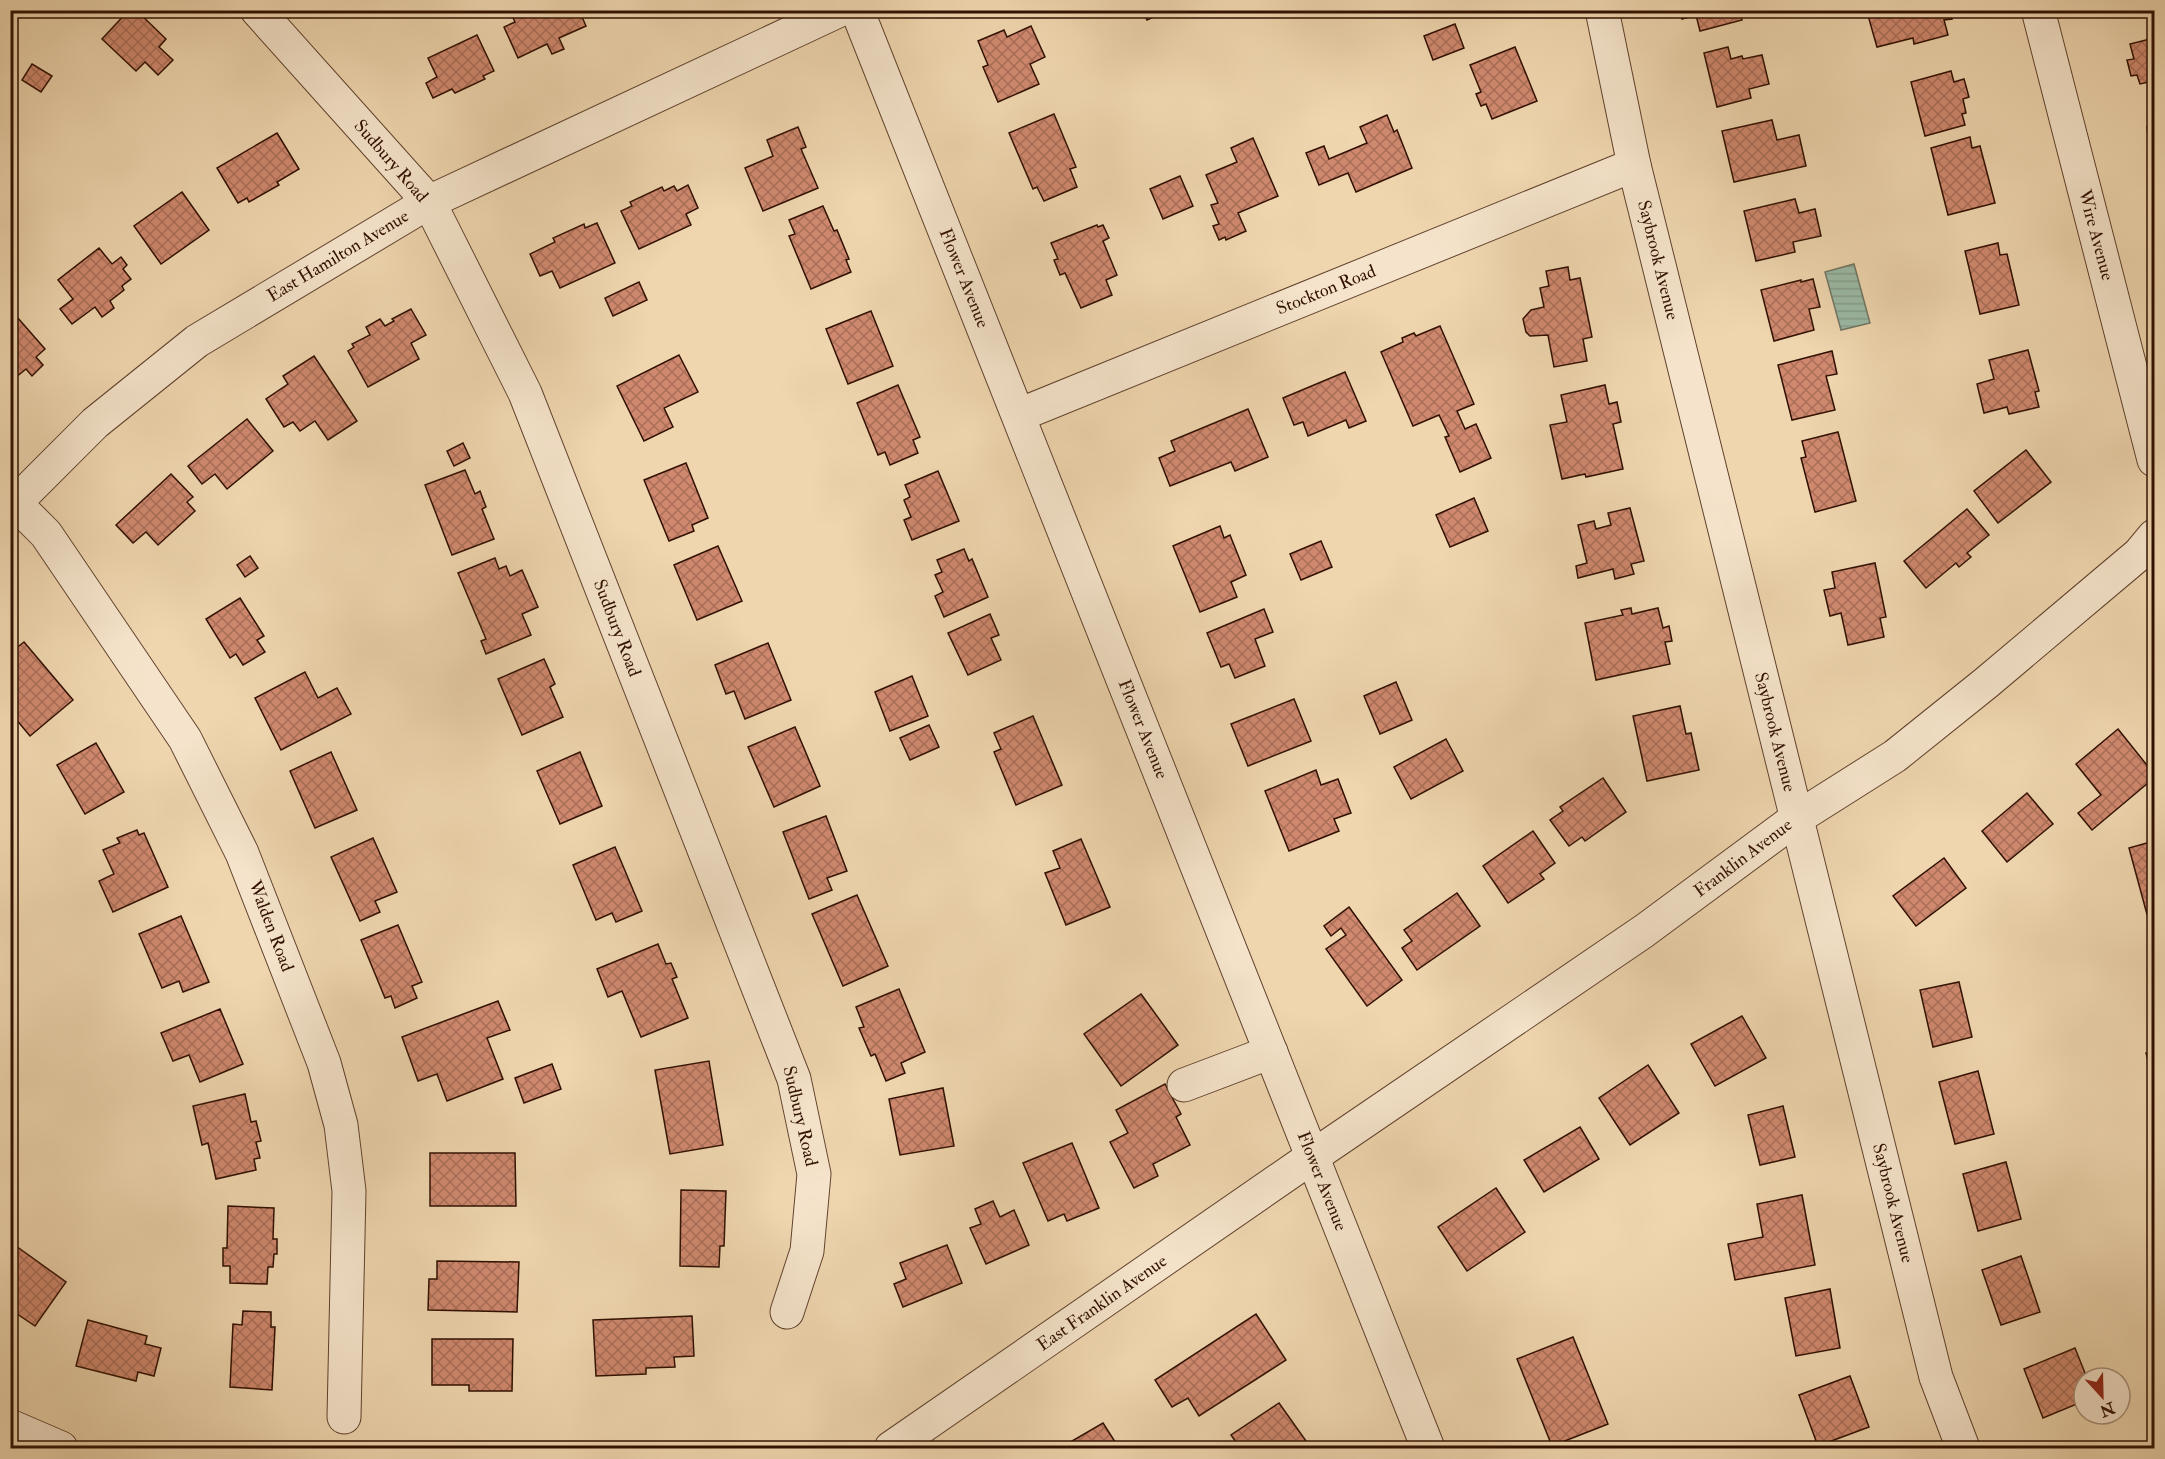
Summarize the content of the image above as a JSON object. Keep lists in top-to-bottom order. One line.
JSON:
{"streets":{"street":["Sudbury Road","Wire Avenue","East Hamilton Avenue","Saybrook Avenue","Flower Avenue","Stockton Road","Franklin Avenue","Walden Road","East Franklin Avenue"]},"crossings":[["Sudbury Road","East Hamilton Avenue"],["East Hamilton Avenue","Walden Road"],["Saybrook Avenue","Stockton Road"],["Saybrook Avenue","Franklin Avenue"],["Flower Avenue","Stockton Road"],["Flower Avenue","Franklin Avenue"],["Flower Avenue","East Franklin Avenue"],["Franklin Avenue","East Franklin Avenue"]],"north":"bottom"}
